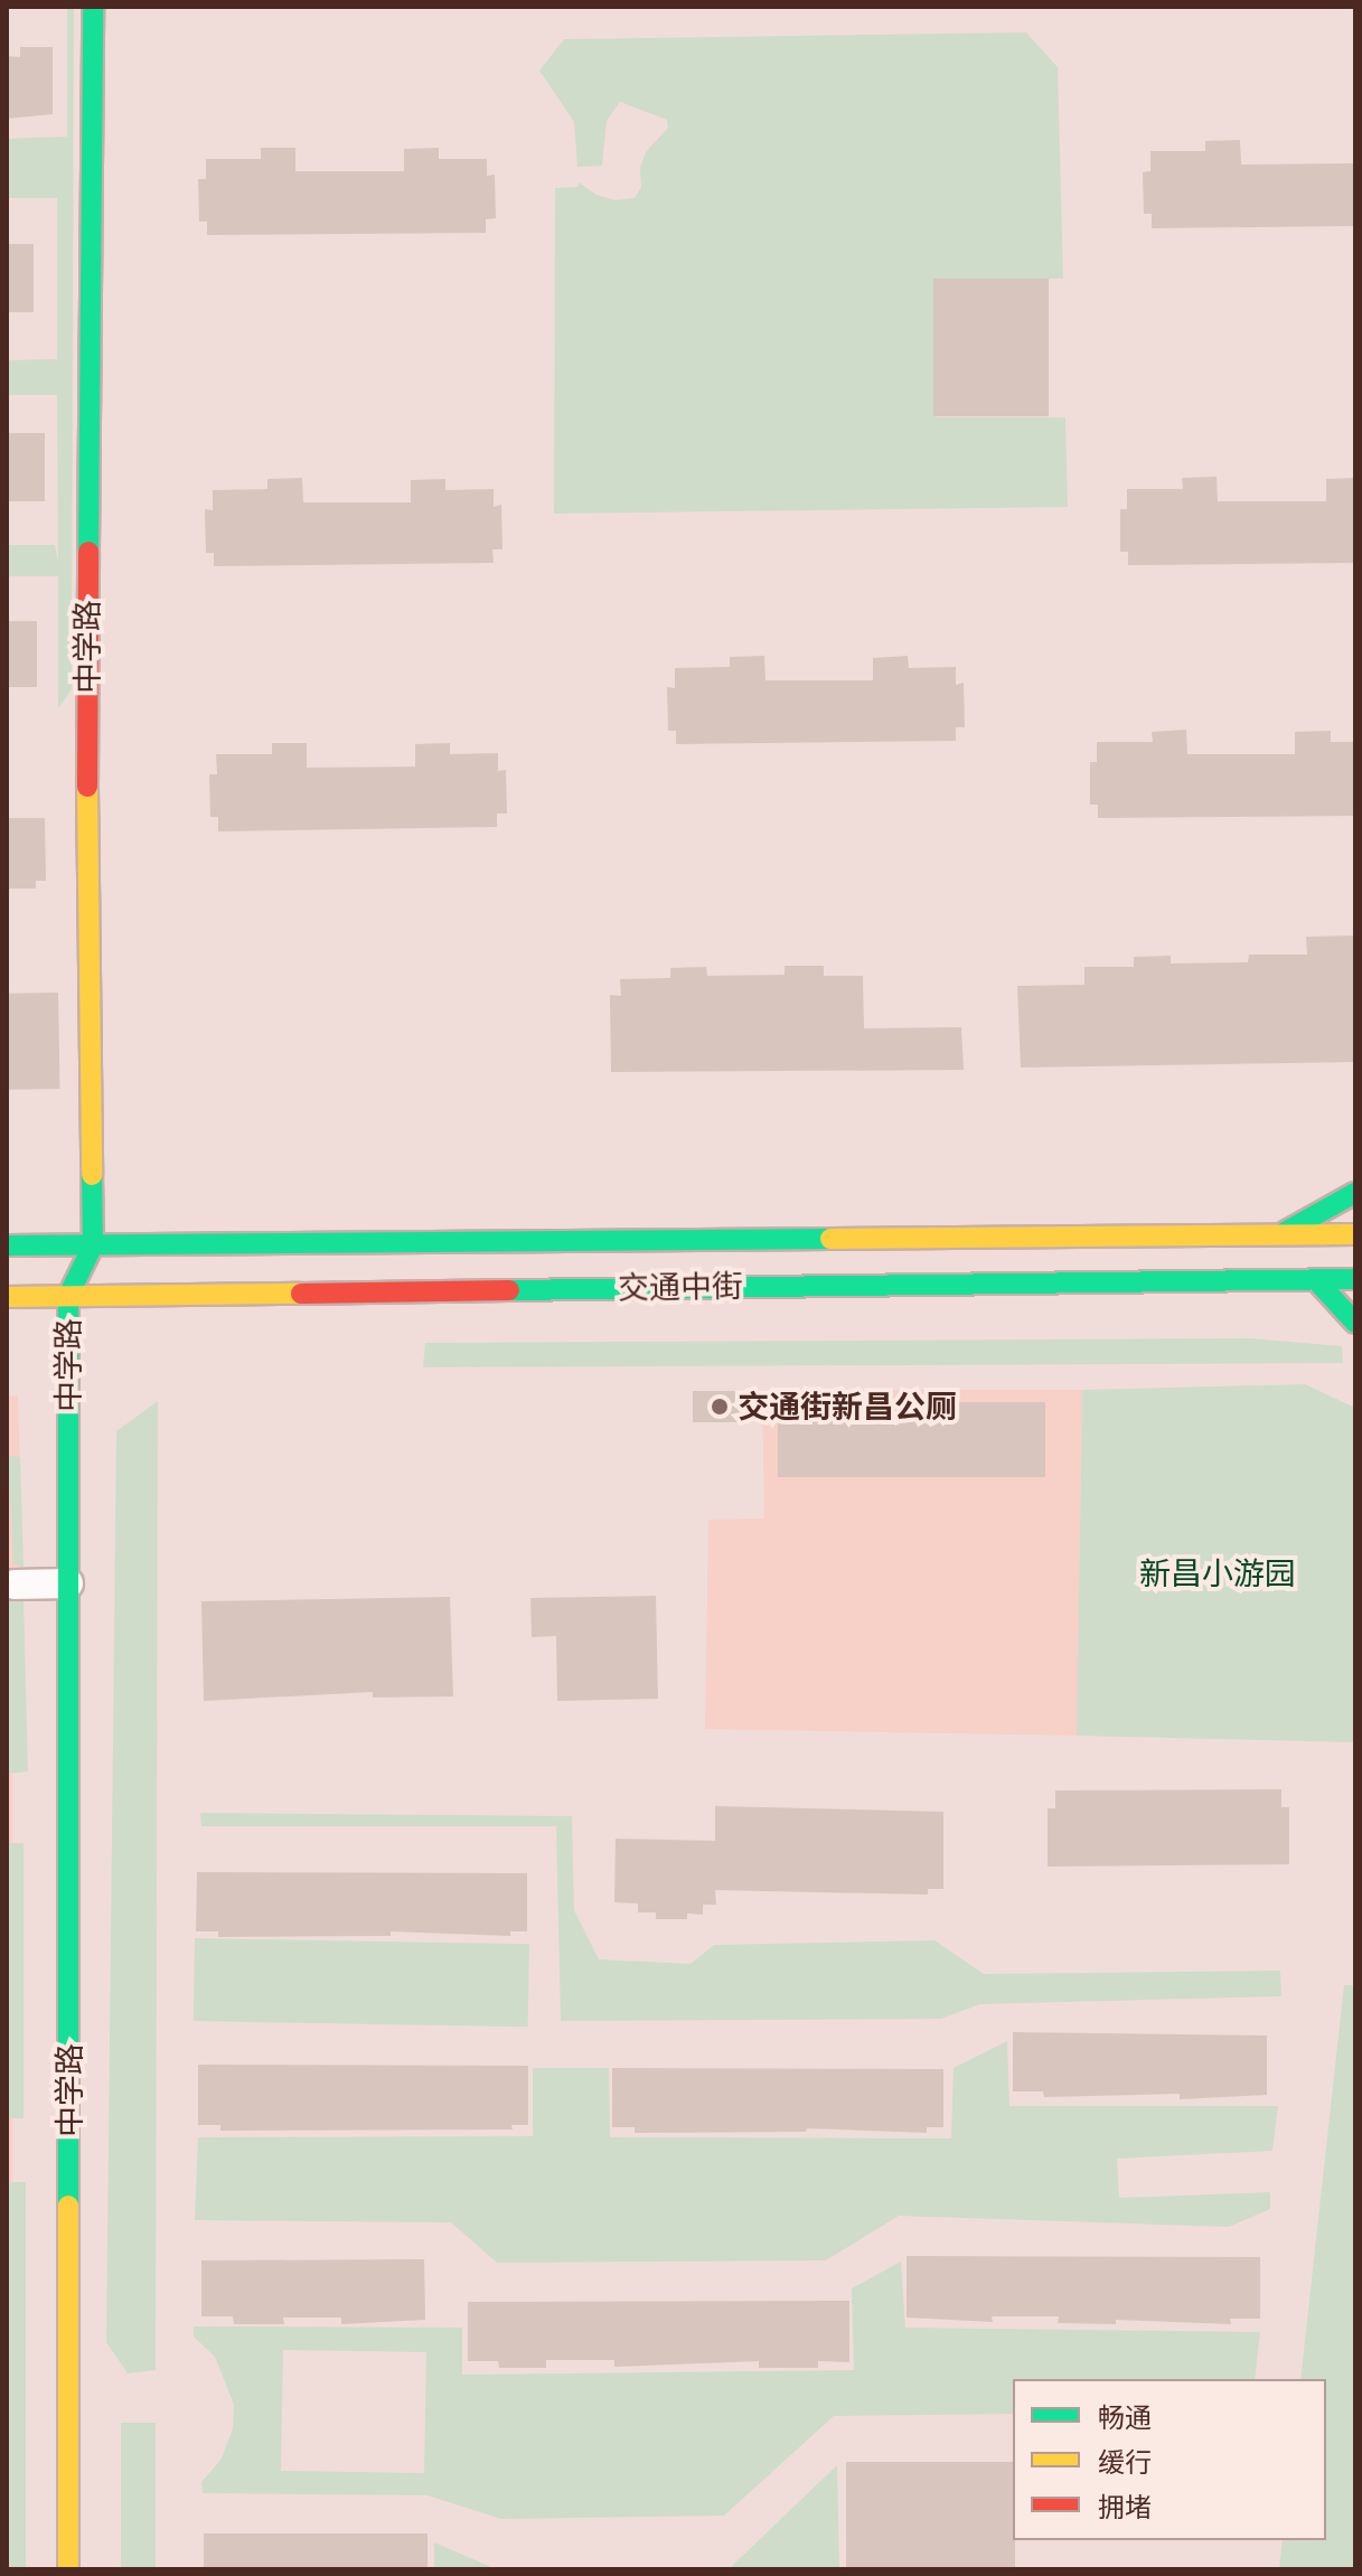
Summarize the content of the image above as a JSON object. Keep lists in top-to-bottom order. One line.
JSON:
{"streets":{"main road":["中学路","交通中街"]},"crossings":[["中学路","交通中街"]],"parks":["新昌小游园"],"places":["交通街新昌公厕"],"legend":["畅通","缓行","拥堵"]}
